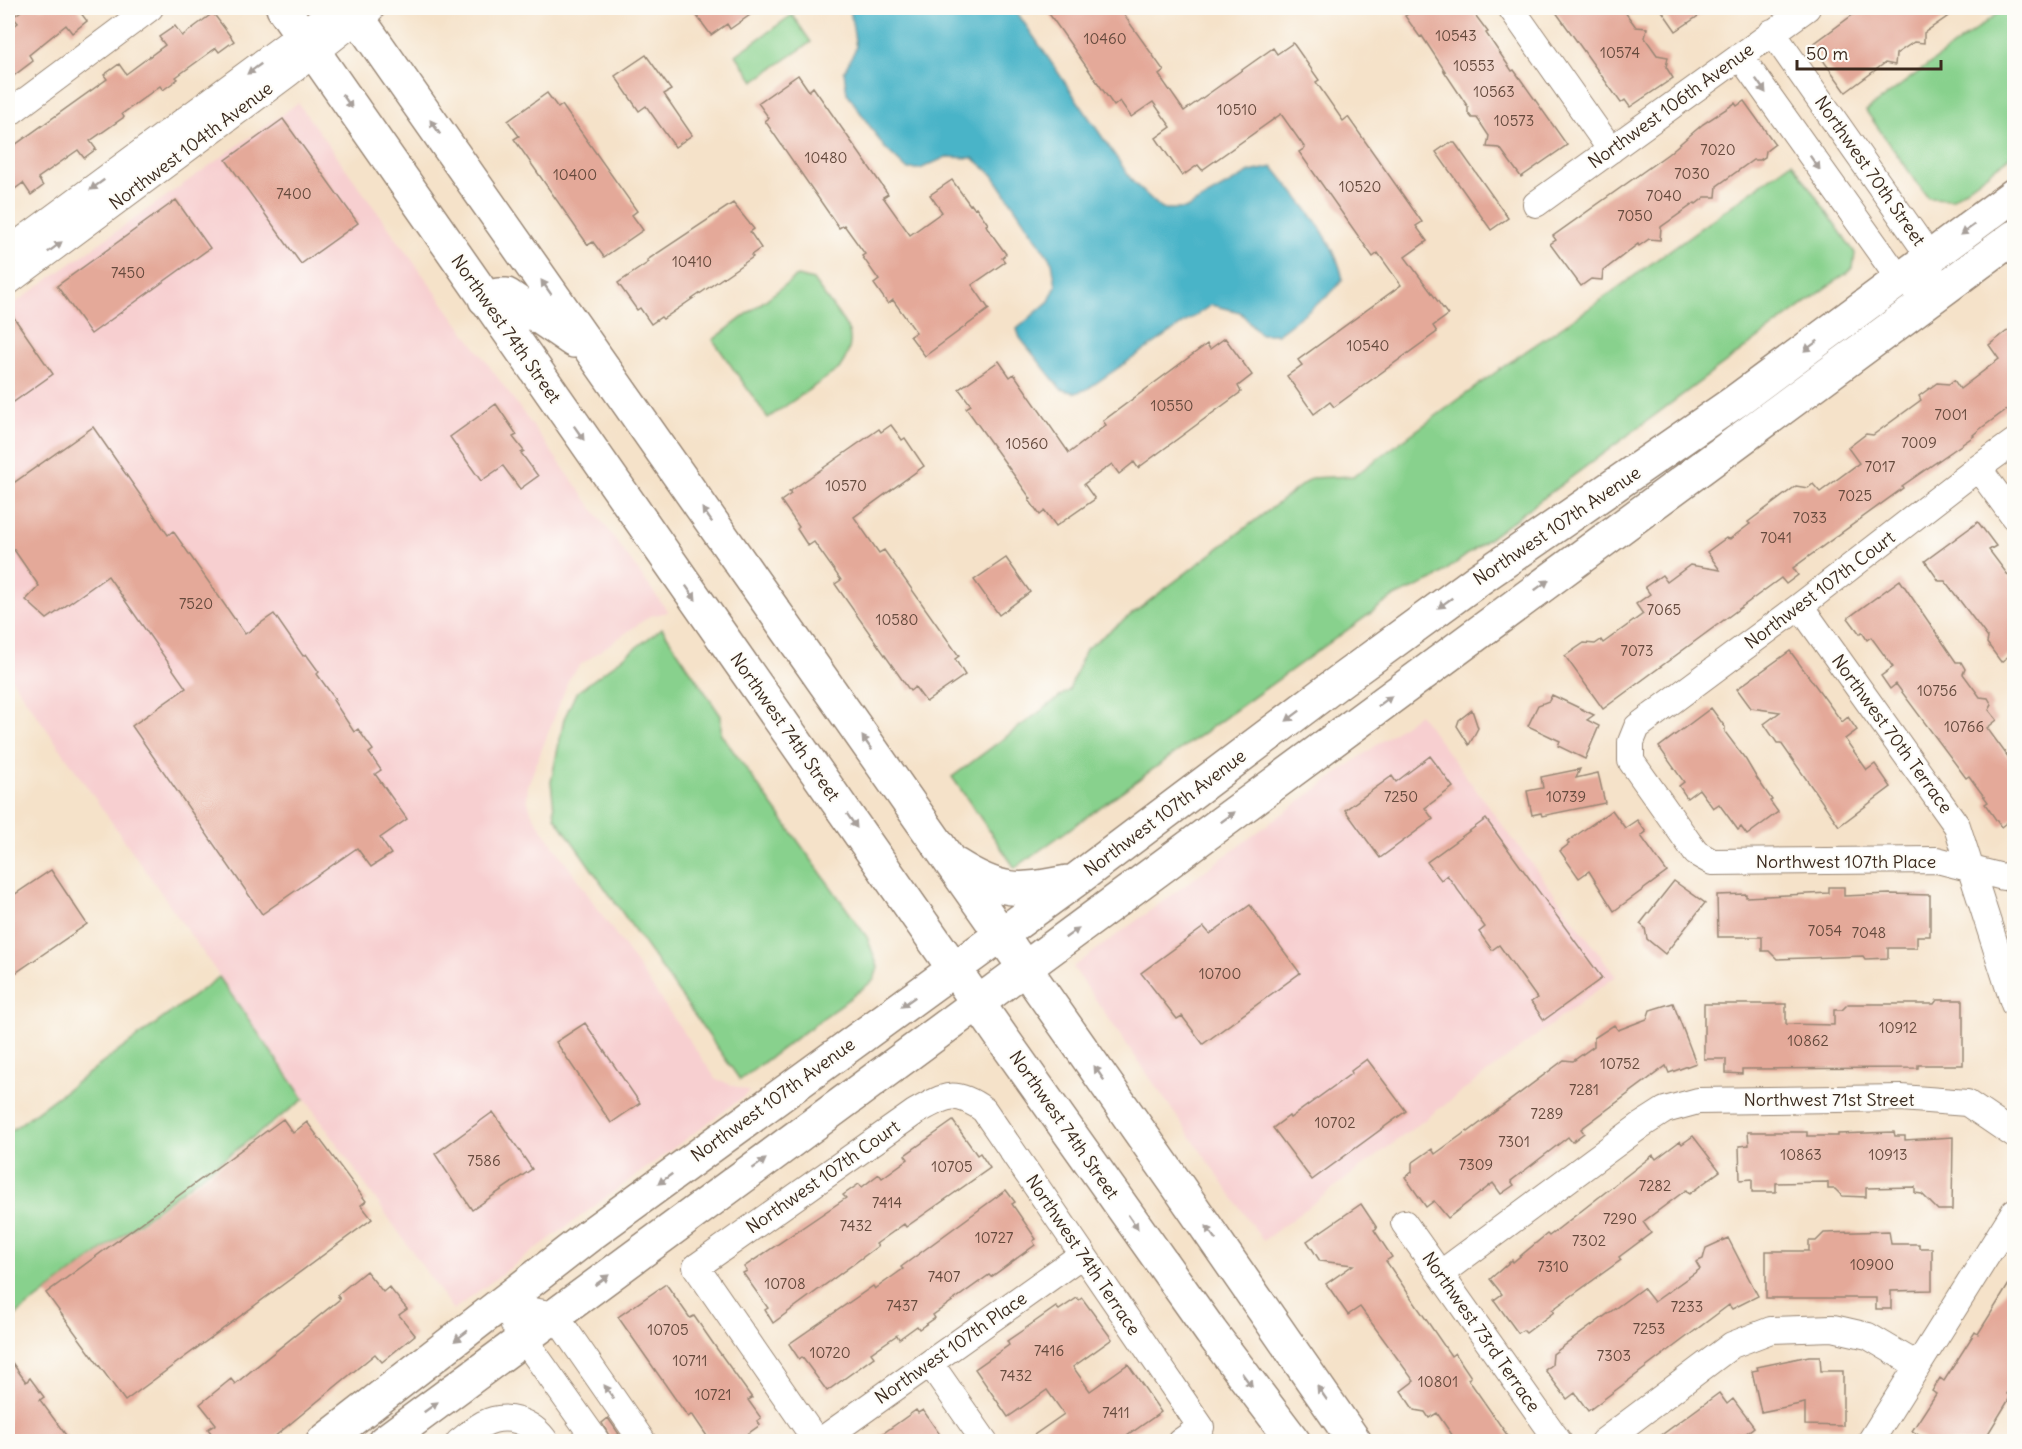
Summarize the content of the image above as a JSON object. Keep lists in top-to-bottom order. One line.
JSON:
{"streets":{"main road":["Northwest 74th Street","Northwest 107th Avenue"],"street":["Northwest 106th Avenue","Northwest 104th Avenue","Northwest 70th Street","Northwest 107th Court","Northwest 70th Terrace","Northwest 107th Place","Northwest 71st Street","Northwest 74th Terrace","Northwest 73rd Terrace"]},"crossings":[["Northwest 106th Avenue","Northwest 70th Street"],["Northwest 104th Avenue","Northwest 74th Street"],["Northwest 70th Street","Northwest 107th Avenue"],["Northwest 74th Street","Northwest 107th Avenue"],["Northwest 107th Court","Northwest 70th Terrace"],["Northwest 107th Court","Northwest 107th Place"],["Northwest 107th Court","Northwest 74th Terrace"],["Northwest 70th Terrace","Northwest 107th Place"],["Northwest 107th Place","Northwest 74th Terrace"],["Northwest 71st Street","Northwest 73rd Terrace"]],"house_numbers":["10543","10460","10574","10553","10563","10510","10573","7020","10480","7030","10400","10520","7400","7040","7050","10410","7450","10540","10550","7001","7009","10560","7017","10570","7025","7033","7041","7520","7065","10580","7073","10756","10766","7250","10739","7054","7048","10700","10912","10862","10752","7281","7289","10702","7301","10863","10913","7586","7309","10705","7282","7414","7290","7432","10727","7302","10900","7310","7407","10708","7437","7233","7253","10705","7416","10720","7303","10711","7432","10801","10721","7411"],"scale_bar":"50 m"}
